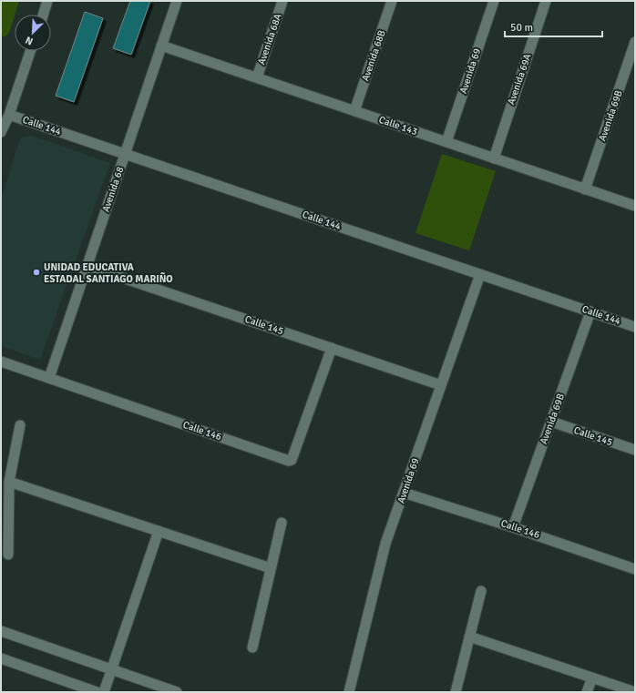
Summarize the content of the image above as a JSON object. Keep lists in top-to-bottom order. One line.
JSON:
{"streets":{"street":["Avenida 68A","Avenida 68B","Avenida 69","Avenida 69A","Avenida 69B","Calle 144","Calle 143","Avenida 68","Calle 145","Calle 146"]},"crossings":[["Avenida 68A","Calle 143"],["Avenida 68B","Calle 143"],["Avenida 69","Calle 144"],["Avenida 69","Calle 143"],["Avenida 69","Calle 145"],["Avenida 69","Calle 146"],["Avenida 69A","Calle 143"],["Avenida 69B","Calle 144"],["Avenida 69B","Calle 143"],["Avenida 69B","Calle 145"],["Avenida 69B","Calle 146"],["Calle 144","Avenida 68"],["Calle 143","Avenida 68"],["Avenida 68","Calle 145"],["Avenida 68","Calle 146"],["Calle 145","Calle 146"]],"places":["UNIDAD EDUCATIVA ESTADAL SANTIAGO MARIÑO"],"scale_bar":"50 m","north":"bottom left"}
